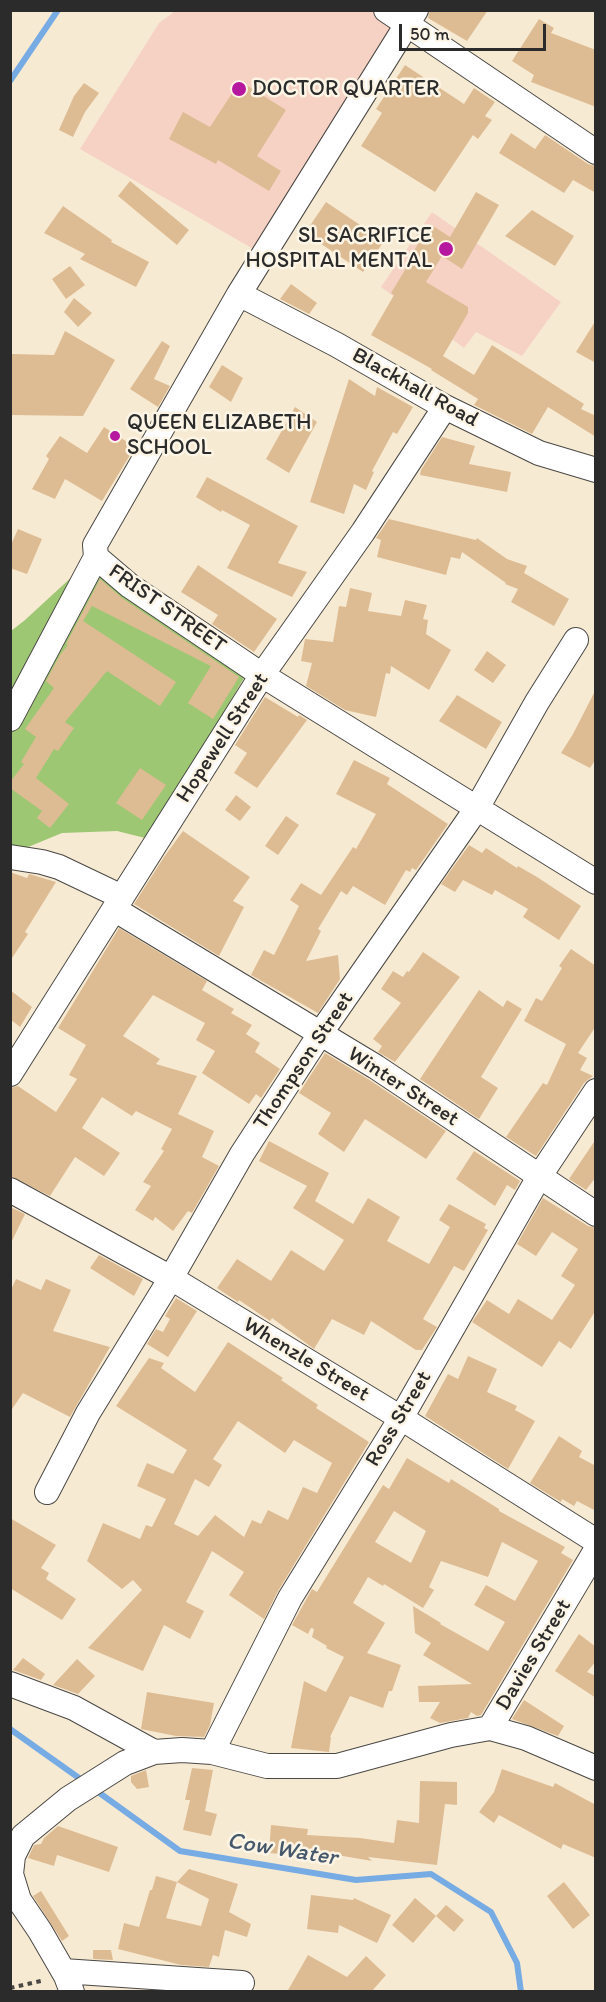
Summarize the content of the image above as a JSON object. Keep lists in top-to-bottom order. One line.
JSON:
{"streets":{"street":["Blackhall Road","FRIST STREET","Hopewell Street","Thompson Street","Winter Street","Whenzle Street","Ross Street","Davies Street"]},"crossings":[["Blackhall Road","FRIST STREET"],["Blackhall Road","Hopewell Street"],["FRIST STREET","Hopewell Street"],["FRIST STREET","Thompson Street"],["Hopewell Street","Winter Street"],["Thompson Street","Winter Street"],["Thompson Street","Whenzle Street"],["Winter Street","Ross Street"],["Whenzle Street","Ross Street"]],"water":["Cow Water"],"places":["DOCTOR QUARTER","SL SACRIFICE HOSPITAL MENTAL","QUEEN ELIZABETH SCHOOL"],"scale_bar":"50 m"}
